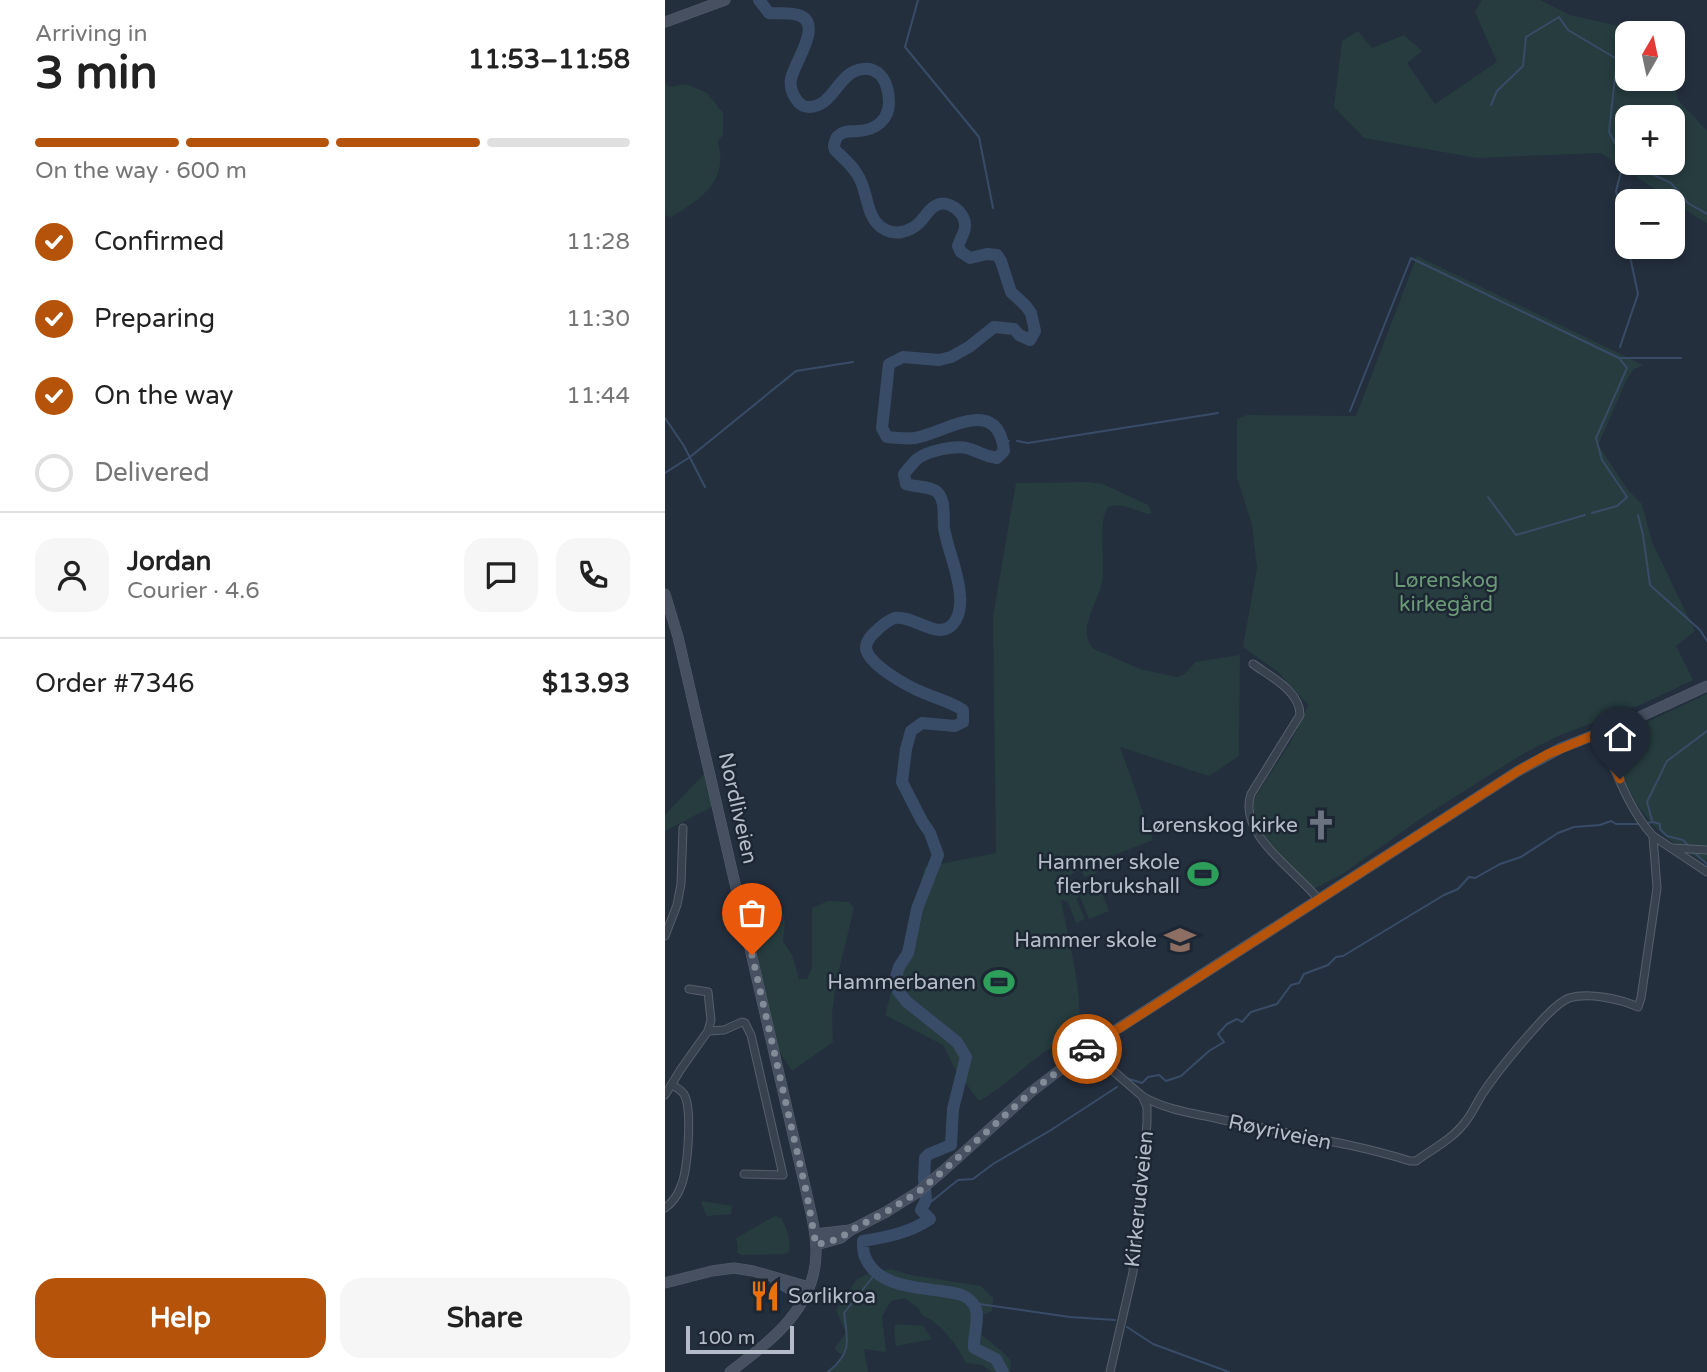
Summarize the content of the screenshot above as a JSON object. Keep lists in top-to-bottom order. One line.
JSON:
{"streets":{"main road":["Nordliveien"],"street":["Røyriveien","Kirkerudveien"]},"crossings":[["Røyriveien","Kirkerudveien"]],"parks":["Lørenskog kirkegård"],"places":{"church":["Lørenskog kirke"],"sports":["Hammer skole flerbrukshall","Hammerbanen"],"school or university":["Hammer skole"],"restaurant":["Sørlikroa"]},"scale_bar":"100 m","north":"top","page":{"heading":["3 min","Arriving in","11:53–11:58"],"panel":["Jordan","Courier · 4.6","Order #7346","$13.93"],"map_buttons":["+","−"],"bar":"On the way · 600 m","list":[["Confirmed","11:28"],["Preparing","11:30"],["On the way","11:44"],"Delivered"],"buttons":["Help","Share"],"scale":"100 m"}}
